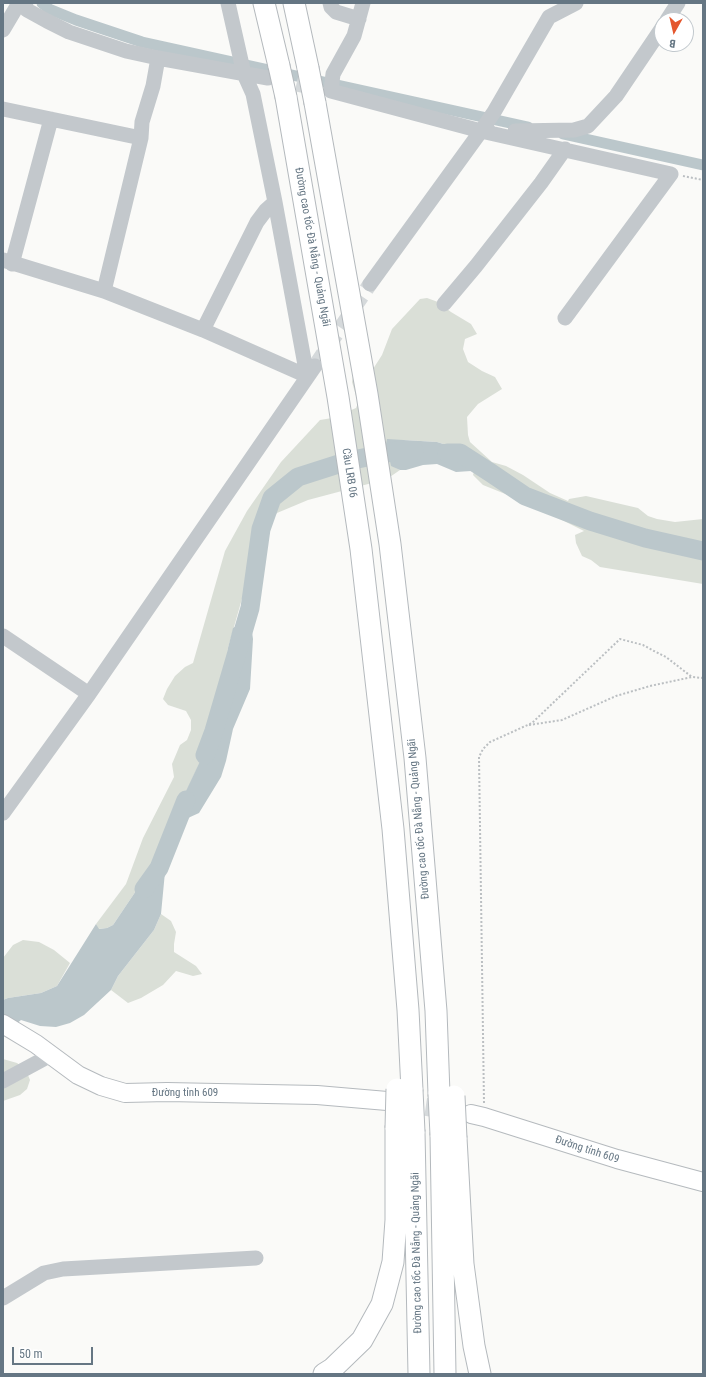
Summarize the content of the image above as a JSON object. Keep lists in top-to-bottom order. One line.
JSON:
{"streets":{"highway":["Đường cao tốc Đà Nẵng - Quảng Ngãi","Cầu LRB 06"],"main road":["Đường tỉnh 609"]},"crossings":[["Đường cao tốc Đà Nẵng - Quảng Ngãi","Cầu LRB 06"],["Cầu LRB 06","Đường tỉnh 609"]],"scale_bar":"50 m","north":"bottom"}
